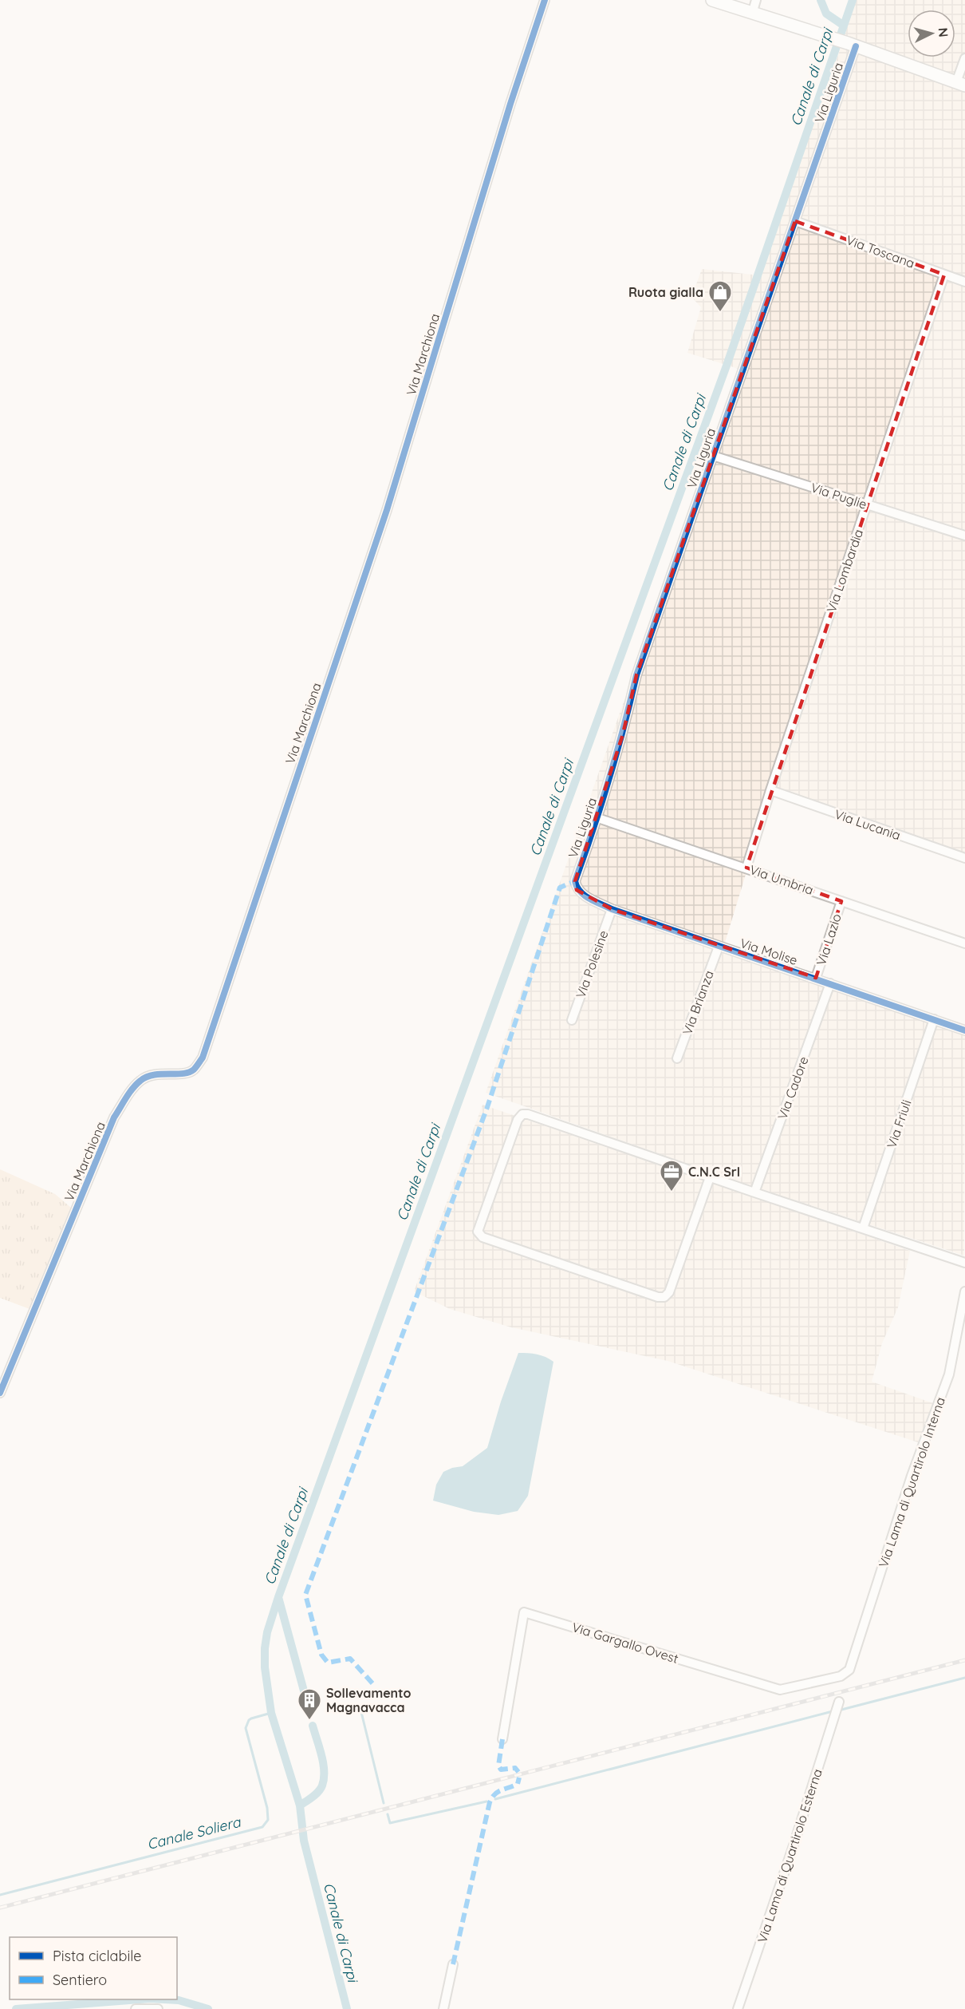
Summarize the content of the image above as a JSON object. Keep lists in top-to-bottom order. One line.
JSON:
{"streets":{"street":["Via Liguria","Via Toscana","Via Marchiona","Via Puglie","Via Lombardia","Via Lucania","Via Umbria","Via Lazio","Via Molise","Via Polesine","Via Brianza","Via Cadore","Via Friuli","Via Lama di Quartirolo Interna","Via Gargallo Ovest","Via Lama di Quartirolo Esterna"]},"crossings":[["Via Liguria","Via Toscana"],["Via Liguria","Via Puglie"],["Via Liguria","Via Umbria"],["Via Liguria","Via Molise"],["Via Toscana","Via Lombardia"],["Via Puglie","Via Lombardia"],["Via Lombardia","Via Lucania"],["Via Lombardia","Via Umbria"],["Via Umbria","Via Lazio"],["Via Lazio","Via Molise"],["Via Molise","Via Polesine"],["Via Molise","Via Brianza"],["Via Molise","Via Cadore"],["Via Molise","Via Friuli"],["Via Lama di Quartirolo Interna","Via Gargallo Ovest"]],"water":["Canale di Carpi","Canale Soliera"],"places":{"shop":["Ruota gialla"],"office":["C.N.C Srl"],"building":["Sollevamento Magnavacca"]},"legend":["Pista ciclabile","Sentiero"],"north":"right"}
